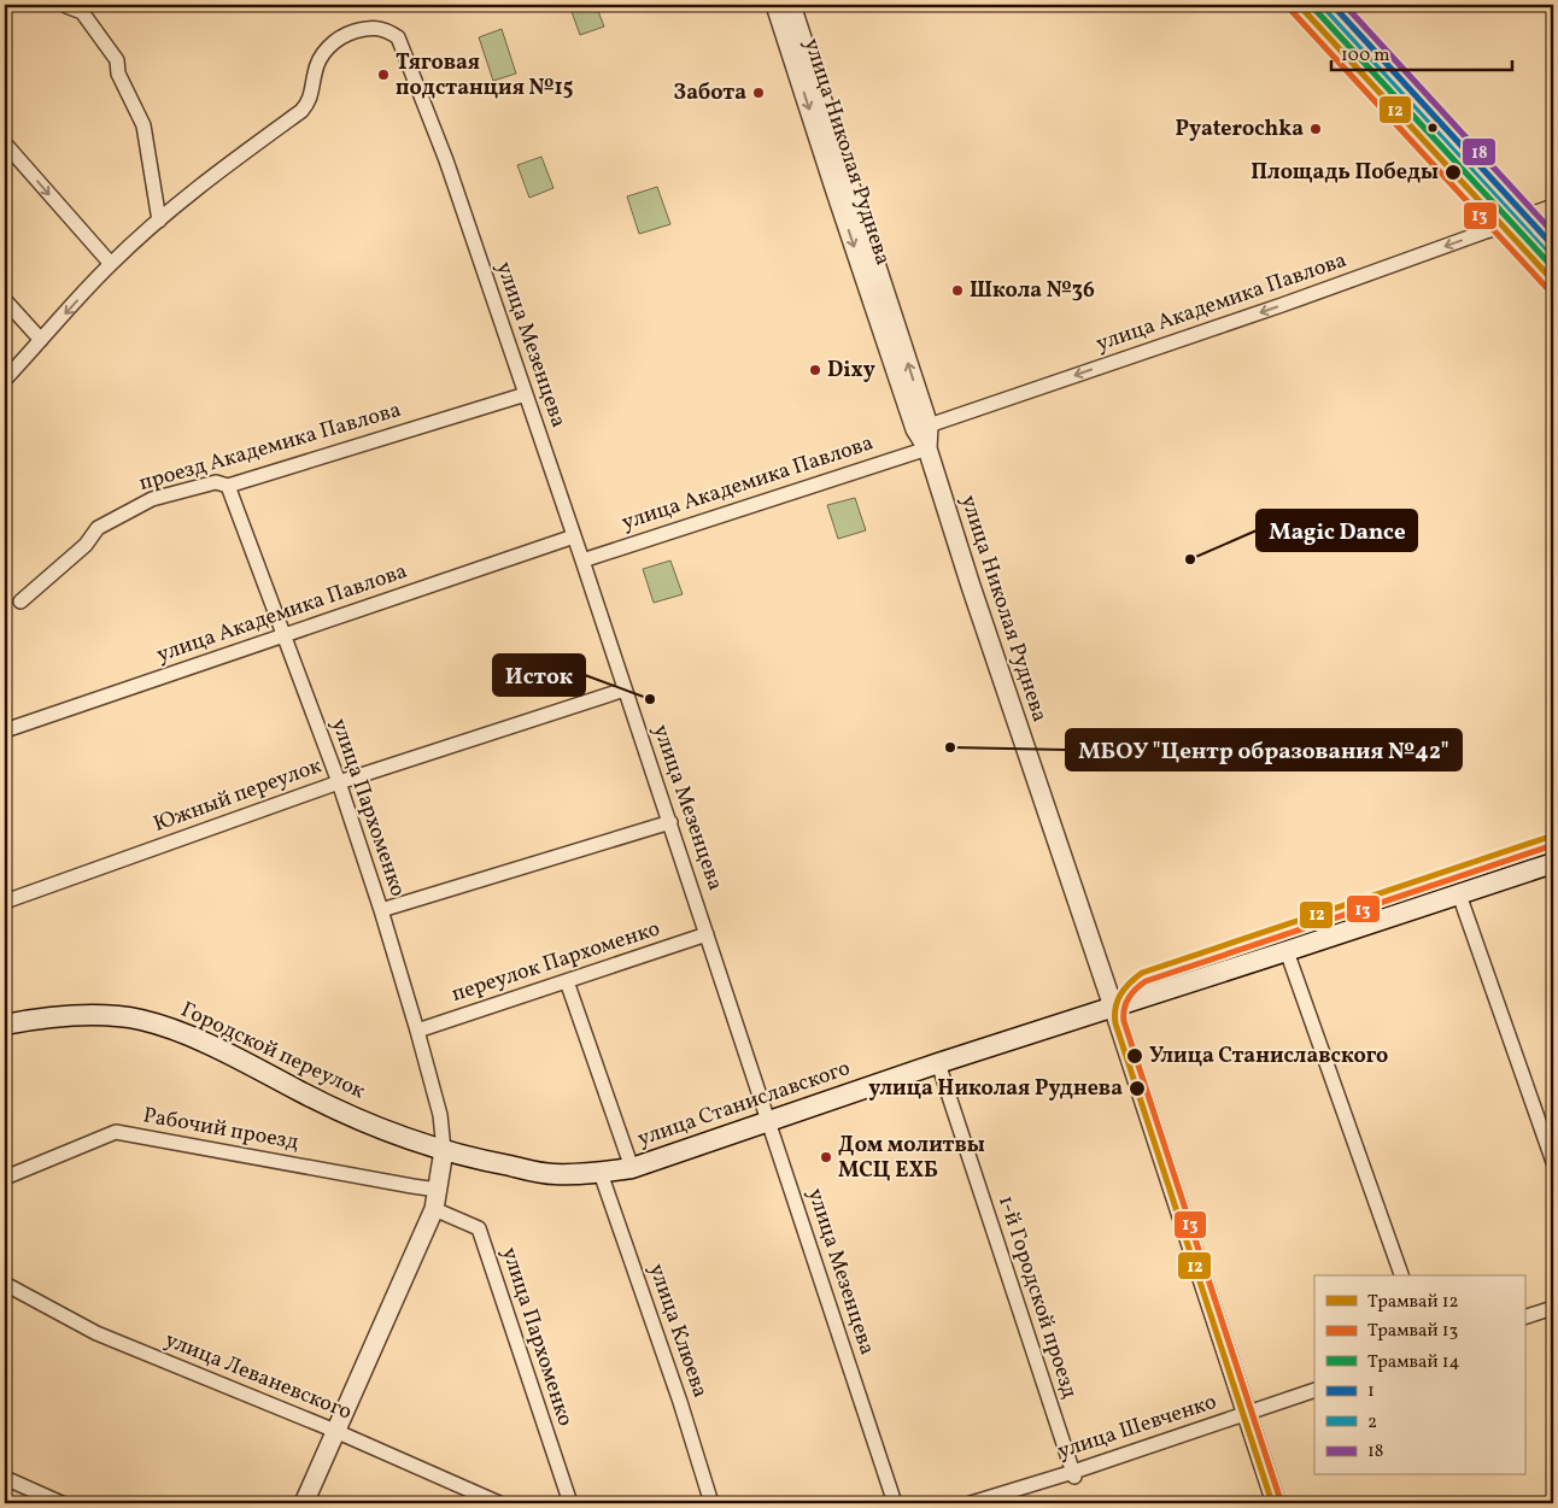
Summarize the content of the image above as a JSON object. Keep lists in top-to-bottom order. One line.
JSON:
{"streets":{"main road":["Городской переулок","улица Станиславского"],"street":["улица Николая Руднева","улица Академика Павлова","улица Мезенцева","проезд Академика Павлова","Южный переулок","улица Пархоменко","переулок Пархоменко","Рабочий проезд","1-й Городской проезд","улица Клюева","улица Леваневского","улица Шевченко"]},"crossings":[["улица Николая Руднева","улица Академика Павлова"],["улица Николая Руднева","улица Станиславского"],["улица Николая Руднева","улица Шевченко"],["улица Академика Павлова","улица Мезенцева"],["улица Академика Павлова","улица Пархоменко"],["улица Мезенцева","проезд Академика Павлова"],["улица Мезенцева","Южный переулок"],["улица Мезенцева","переулок Пархоменко"],["улица Мезенцева","улица Станиславского"],["проезд Академика Павлова","улица Пархоменко"],["Южный переулок","улица Пархоменко"],["улица Пархоменко","переулок Пархоменко"],["улица Пархоменко","Городской переулок"],["улица Пархоменко","улица Станиславского"],["Городской переулок","улица Станиславского"],["улица Станиславского","1-й Городской проезд"],["улица Станиславского","улица Клюева"],["1-й Городской проезд","улица Шевченко"]],"one_way":["улица Академика Павлова"],"places":["Тяговая подстанция №15","Забота","Pyaterochka","Площадь Победы","Школа №36","Dixy","Magic Dance","Исток","МБОУ \"Центр образования №42\"","Улица Станиславского","улица Николая Руднева","Дом молитвы МСЦ ЕХБ"],"lines":["tram line 12","tram line 14","transit line 1","transit line 18","tram line 13","transit line 2"],"legend":["Трамвай 12","Трамвай 13","Трамвай 14","1","2","18"],"scale_bar":"100 m"}
